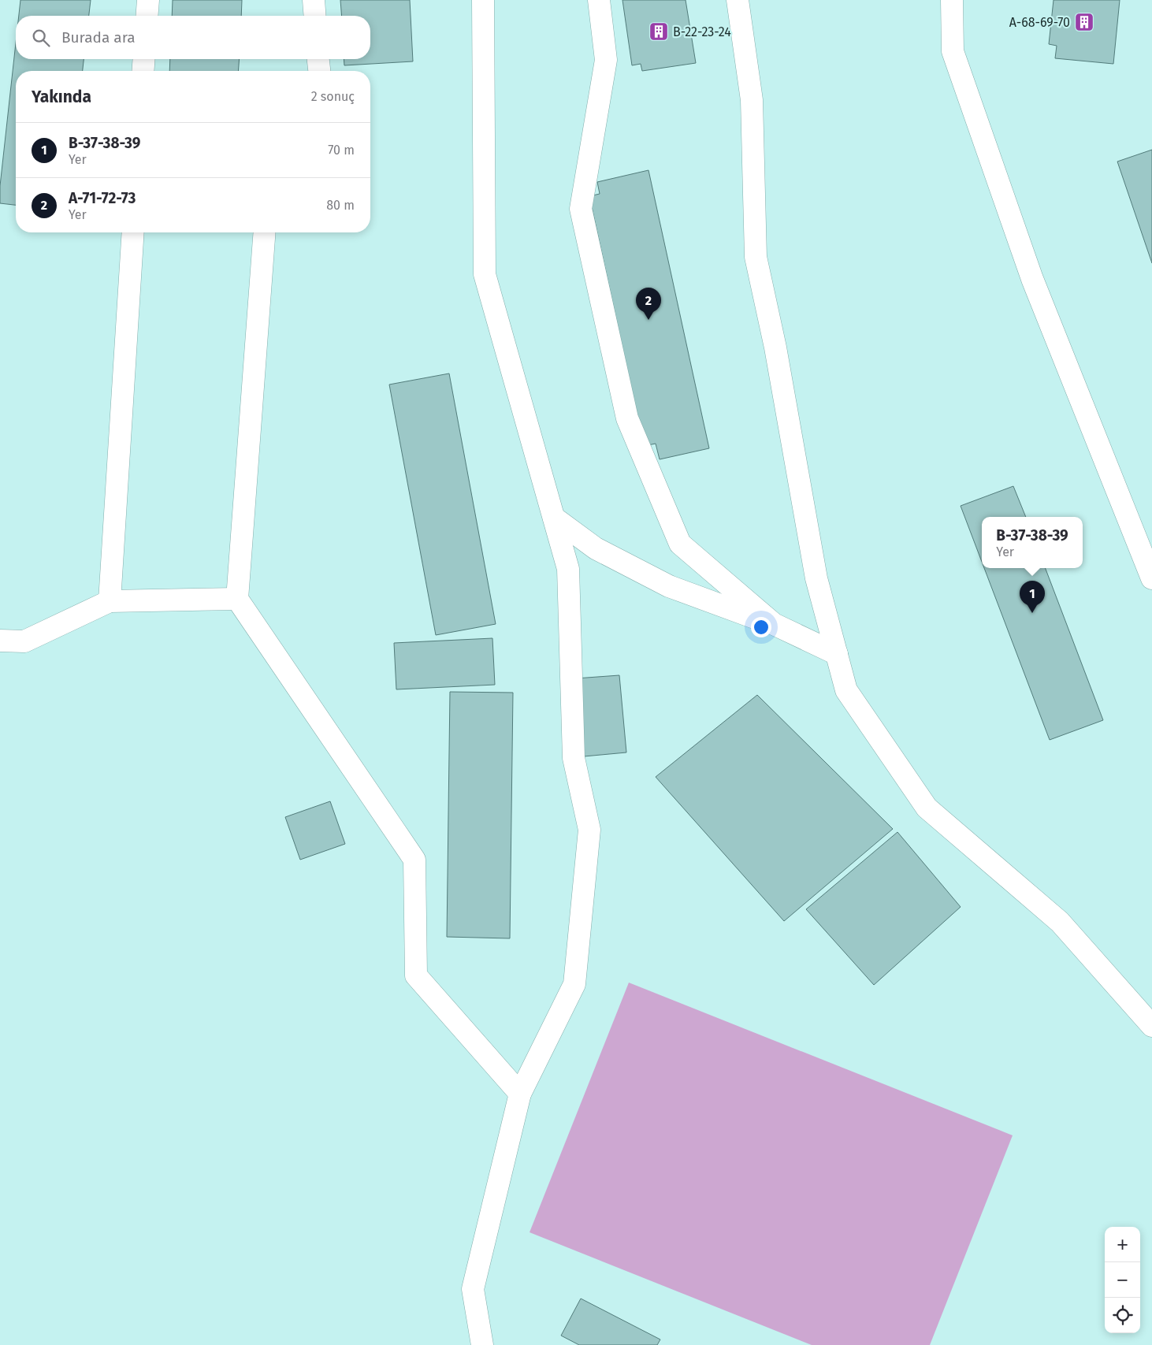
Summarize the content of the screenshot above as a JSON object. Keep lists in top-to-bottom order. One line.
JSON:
{"places":{"building":["A-68-69-70","B-22-23-24"]},"page":{"search":"Burada ara","heading":["Yakında","2 sonuç"],"list":[{"mark":"1","name":"B-37-38-39","note":"Yer","value":"70 m"},{"mark":"2","name":"A-71-72-73","note":"Yer","value":"80 m"}],"pins":["2","1"],"popup":["B-37-38-39","Yer"],"map_buttons":["+","−"]}}
